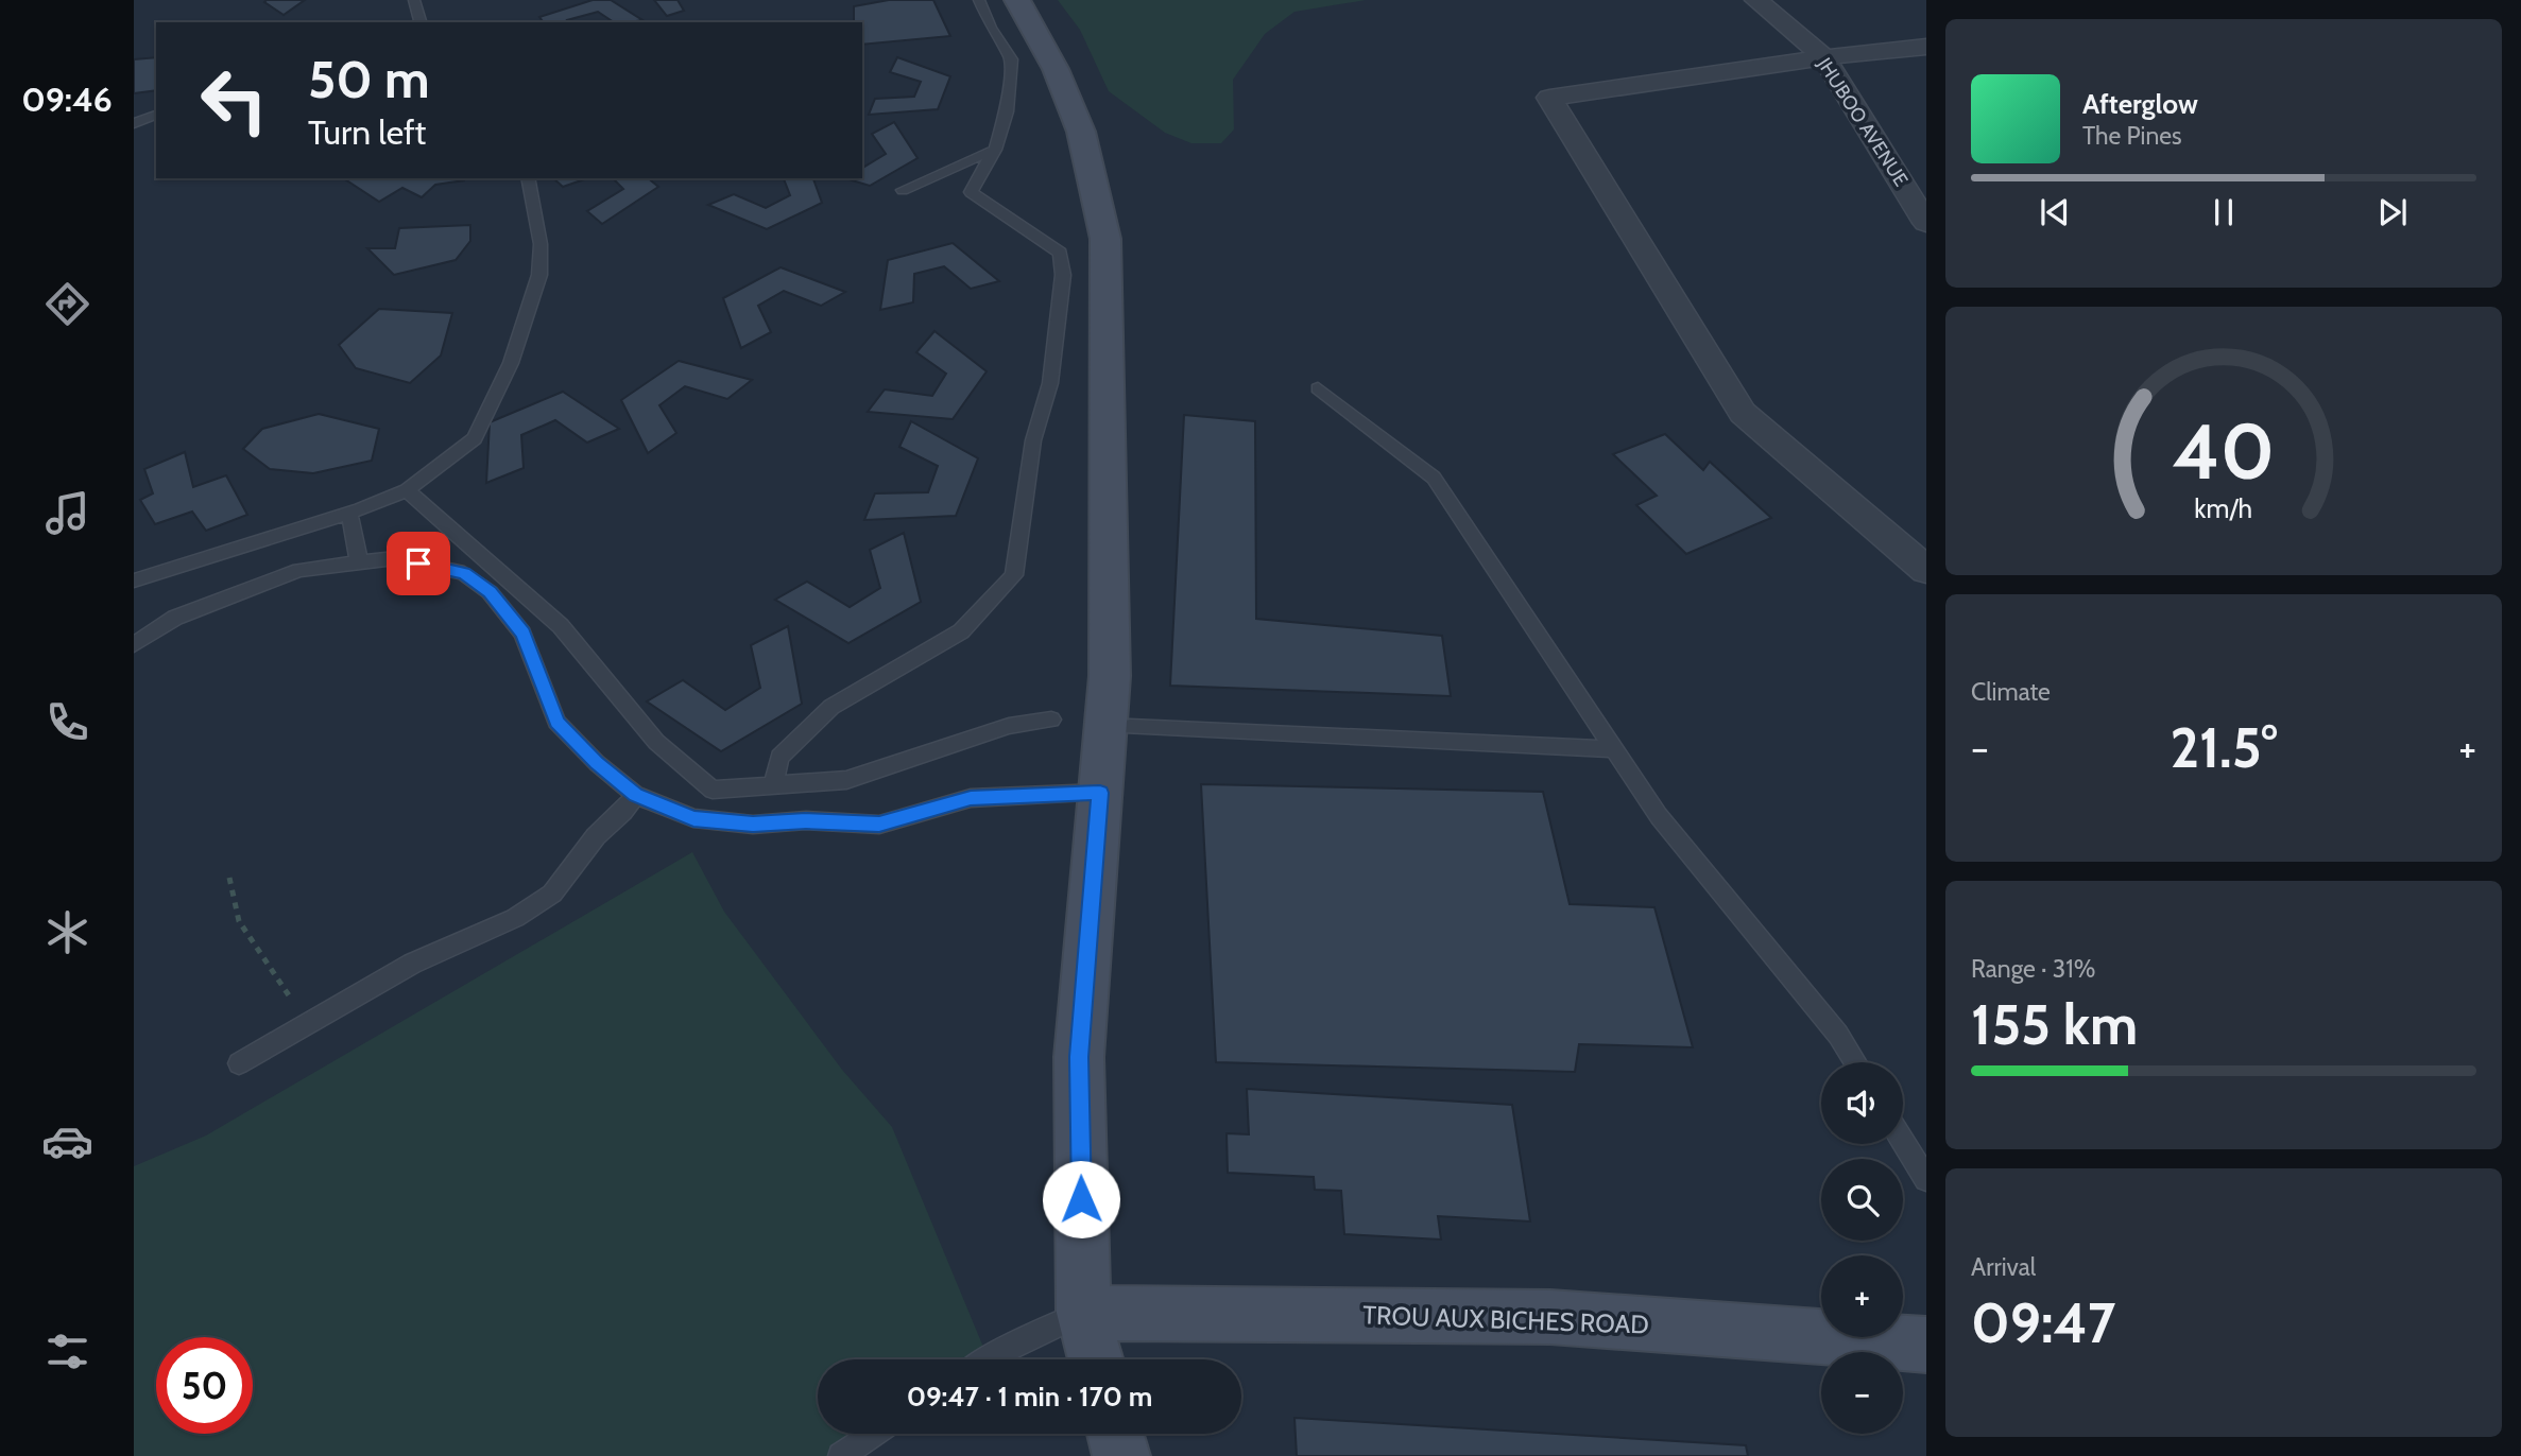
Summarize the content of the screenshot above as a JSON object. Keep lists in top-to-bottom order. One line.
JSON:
{"streets":{"main road":["TROU AUX BICHES ROAD"],"street":["JHUBOO AVENUE"]},"page":{"tabs":"09:46","turn":["50 m","Turn left"],"song":["Afterglow","The Pines"],"tile":["Climate",["Range · 31%","155 km"],["Arrival","09:47"]],"heat":["−","21.5°","+"],"map_buttons":["+","−"],"limit":"50","trip":"09:47 · 1 min · 170 m","gauge":["40","km/h"]}}
